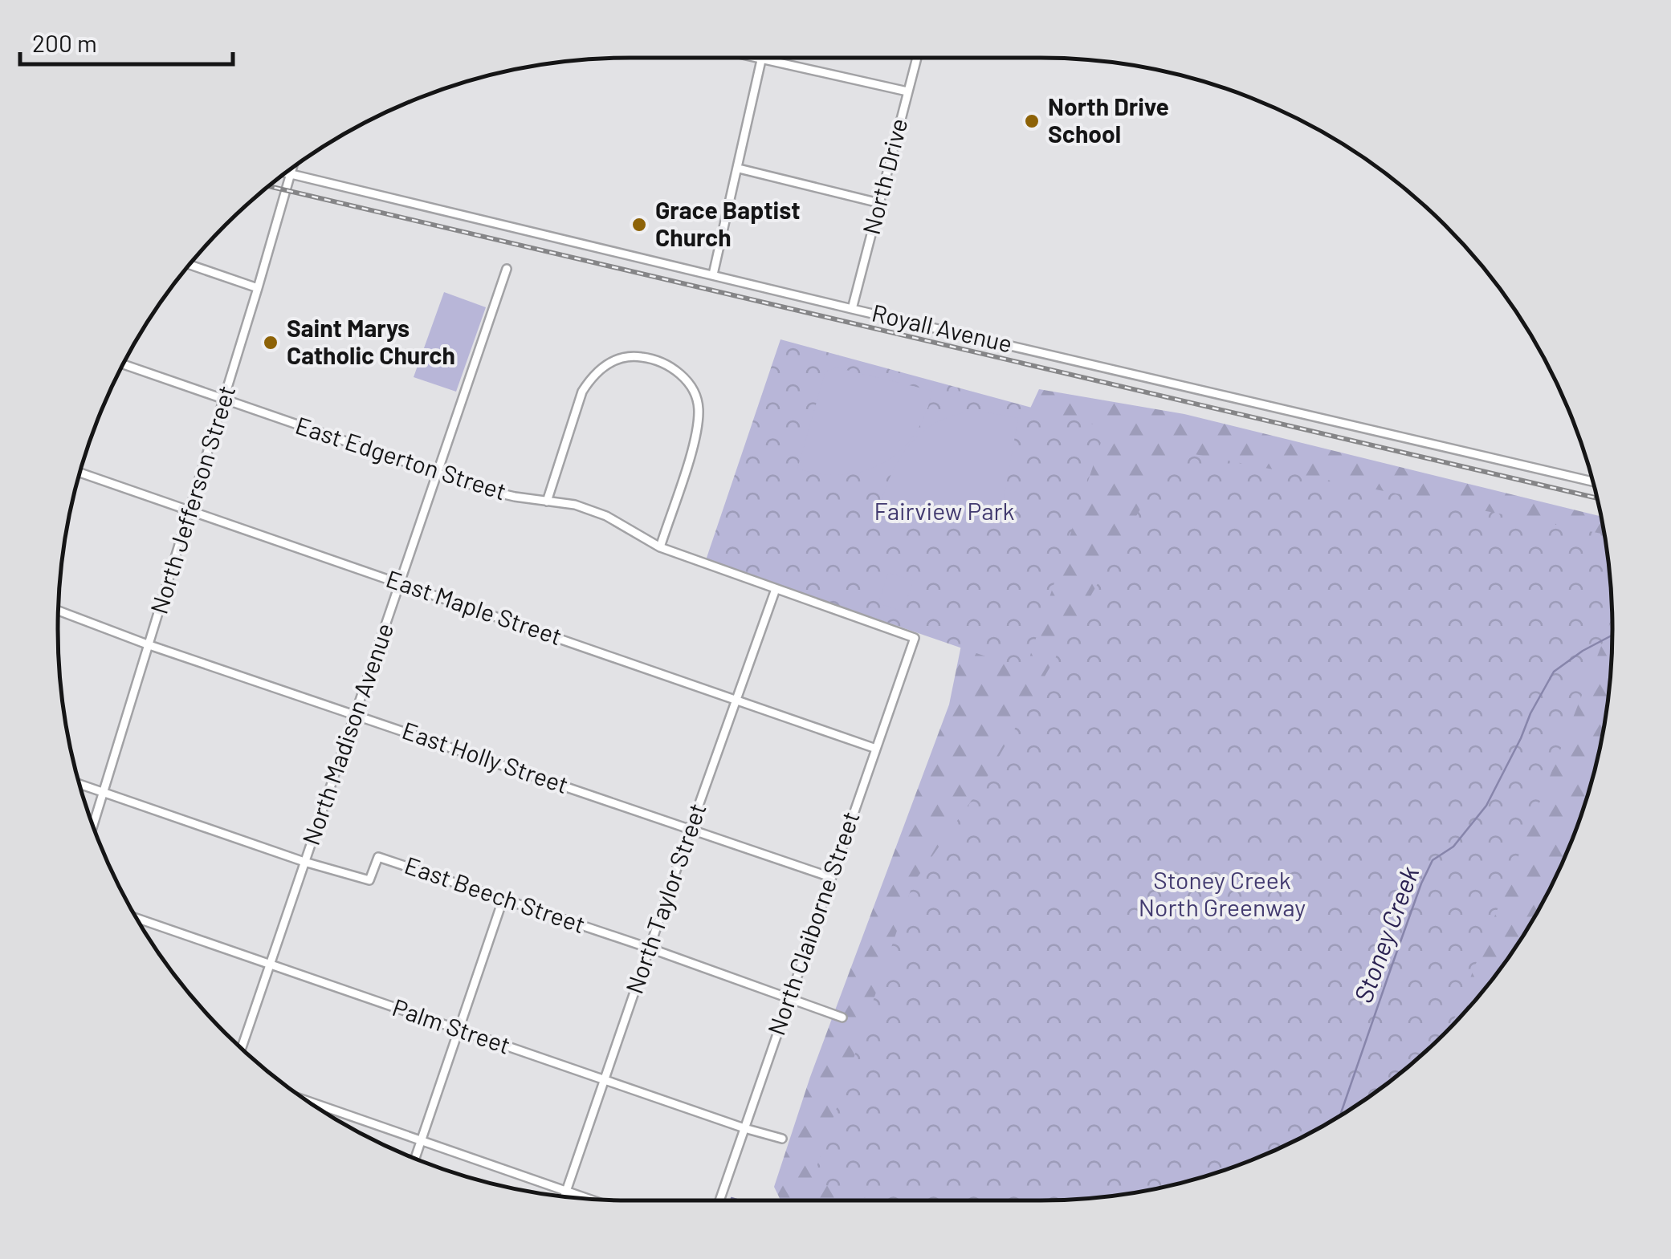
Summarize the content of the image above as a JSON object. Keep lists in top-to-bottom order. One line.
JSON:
{"streets":{"street":["North Drive","Royall Avenue","East Edgerton Street","North Jefferson Street","East Maple Street","North Madison Avenue","East Holly Street","East Beech Street","North Taylor Street","North Claiborne Street","Palm Street"]},"crossings":[["North Drive","Royall Avenue"],["Royall Avenue","North Jefferson Street"],["East Edgerton Street","North Jefferson Street"],["East Edgerton Street","North Madison Avenue"],["East Edgerton Street","North Taylor Street"],["East Edgerton Street","North Claiborne Street"],["North Jefferson Street","East Maple Street"],["North Jefferson Street","East Holly Street"],["North Jefferson Street","East Beech Street"],["East Maple Street","North Madison Avenue"],["East Maple Street","North Taylor Street"],["East Maple Street","North Claiborne Street"],["North Madison Avenue","East Holly Street"],["North Madison Avenue","East Beech Street"],["North Madison Avenue","Palm Street"],["East Holly Street","North Taylor Street"],["East Holly Street","North Claiborne Street"],["East Beech Street","North Taylor Street"],["East Beech Street","North Claiborne Street"],["North Taylor Street","Palm Street"],["North Claiborne Street","Palm Street"]],"water":["Stoney Creek"],"parks":["Fairview Park","Stoney Creek North Greenway"],"places":["North Drive School","Grace Baptist Church","Saint Marys Catholic Church"],"scale_bar":"200 m"}
